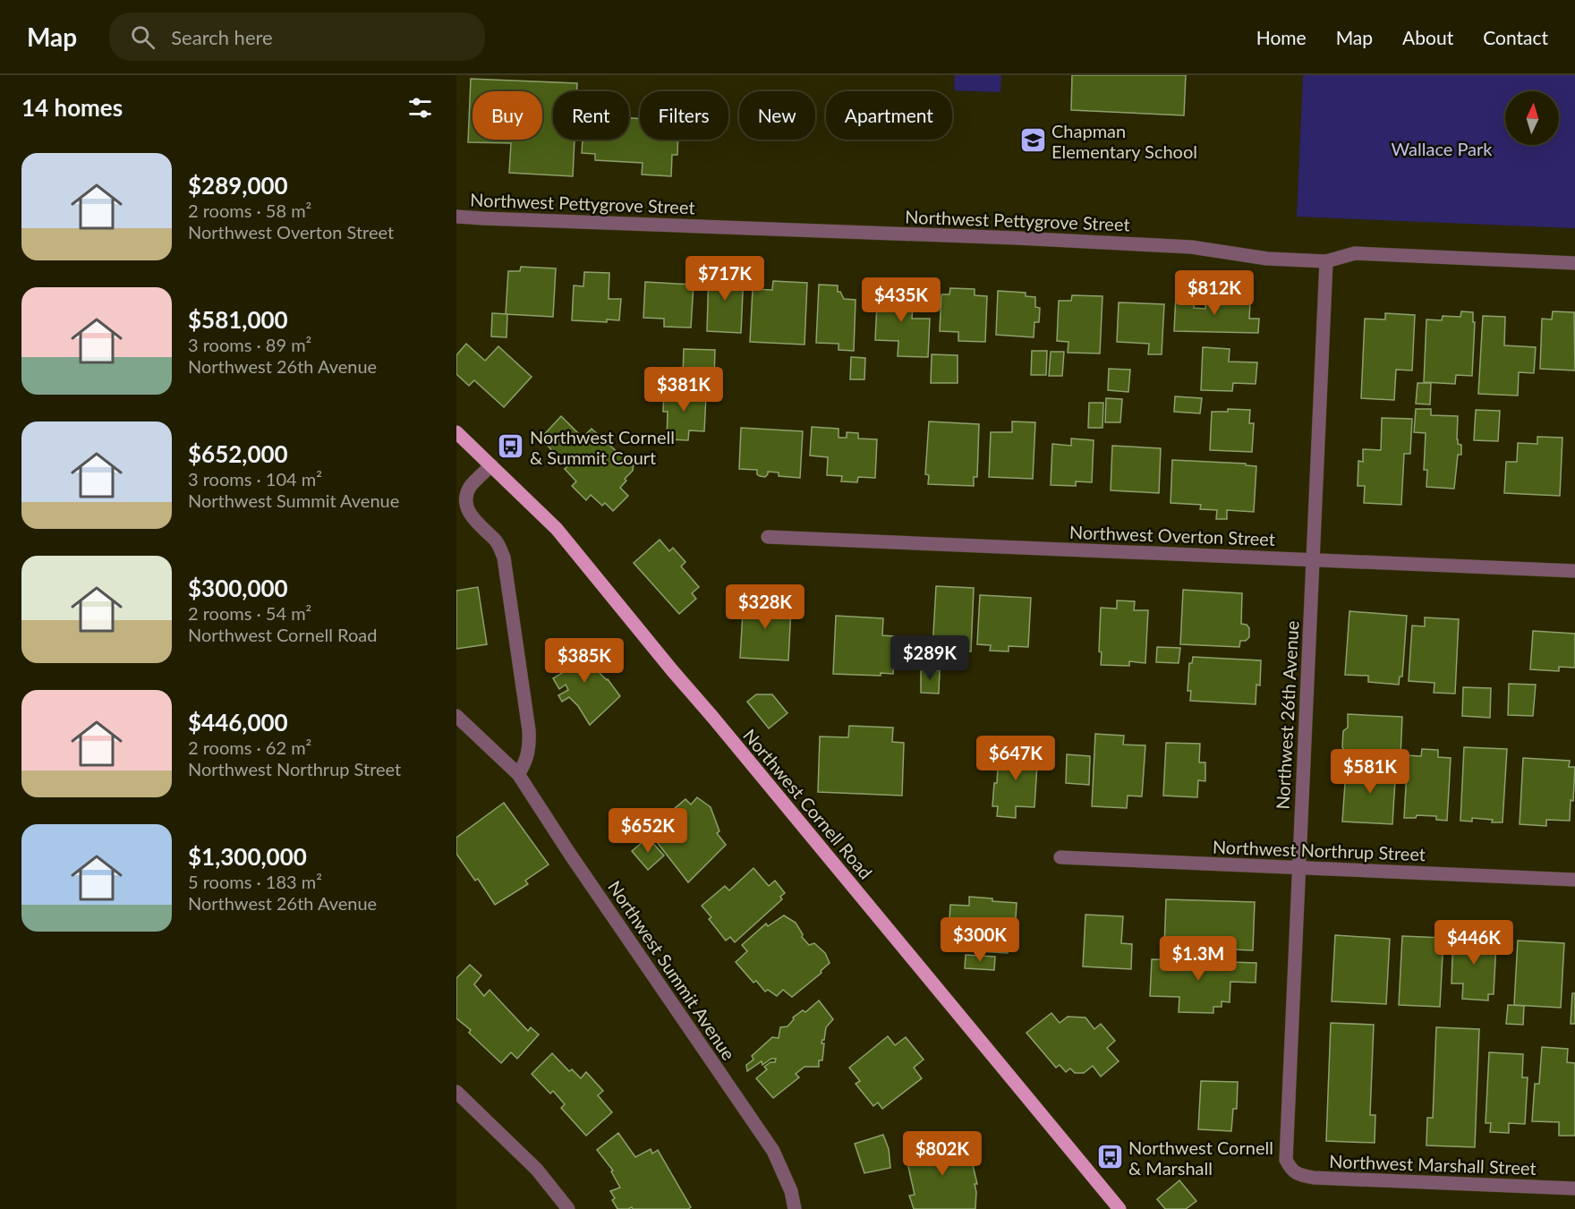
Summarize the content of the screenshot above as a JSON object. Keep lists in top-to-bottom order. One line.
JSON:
{"streets":{"main road":["Northwest Cornell Road"],"street":["Northwest Pettygrove Street","Northwest Overton Street","Northwest 26th Avenue","Northwest Northrup Street","Northwest Summit Avenue","Northwest Marshall Street"]},"crossings":[["Northwest Pettygrove Street","Northwest 26th Avenue"],["Northwest Overton Street","Northwest 26th Avenue"],["Northwest 26th Avenue","Northwest Northrup Street"],["Northwest 26th Avenue","Northwest Marshall Street"]],"parks":["Wallace Park"],"places":{"school or university":["Chapman Elementary School"],"bus stop":["Northwest Cornell & Summit Court","Northwest Cornell & Marshall"]},"north":"top","page":{"header":"Map","search":"Search here","nav":["Home","Map","About","Contact"],"heading":"14 homes","chip":["Buy","Rent","Filters","New","Apartment"],"list":[{"name":"$289,000","note":"2 rooms · 58 m² · Northwest Overton Street"},{"name":"$581,000","note":"3 rooms · 89 m² · Northwest 26th Avenue"},{"name":"$652,000","note":"3 rooms · 104 m² · Northwest Summit Avenue"},{"name":"$300,000","note":"2 rooms · 54 m² · Northwest Cornell Road"},{"name":"$446,000","note":"2 rooms · 62 m² · Northwest Northrup Street"},{"name":"$1,300,000","note":"5 rooms · 183 m² · Northwest 26th Avenue"}],"price":["$717K","$812K","$435K","$381K","$328K","$289K","$385K","$647K","$581K","$652K","$300K","$446K","$1.3M","$802K"]}}
